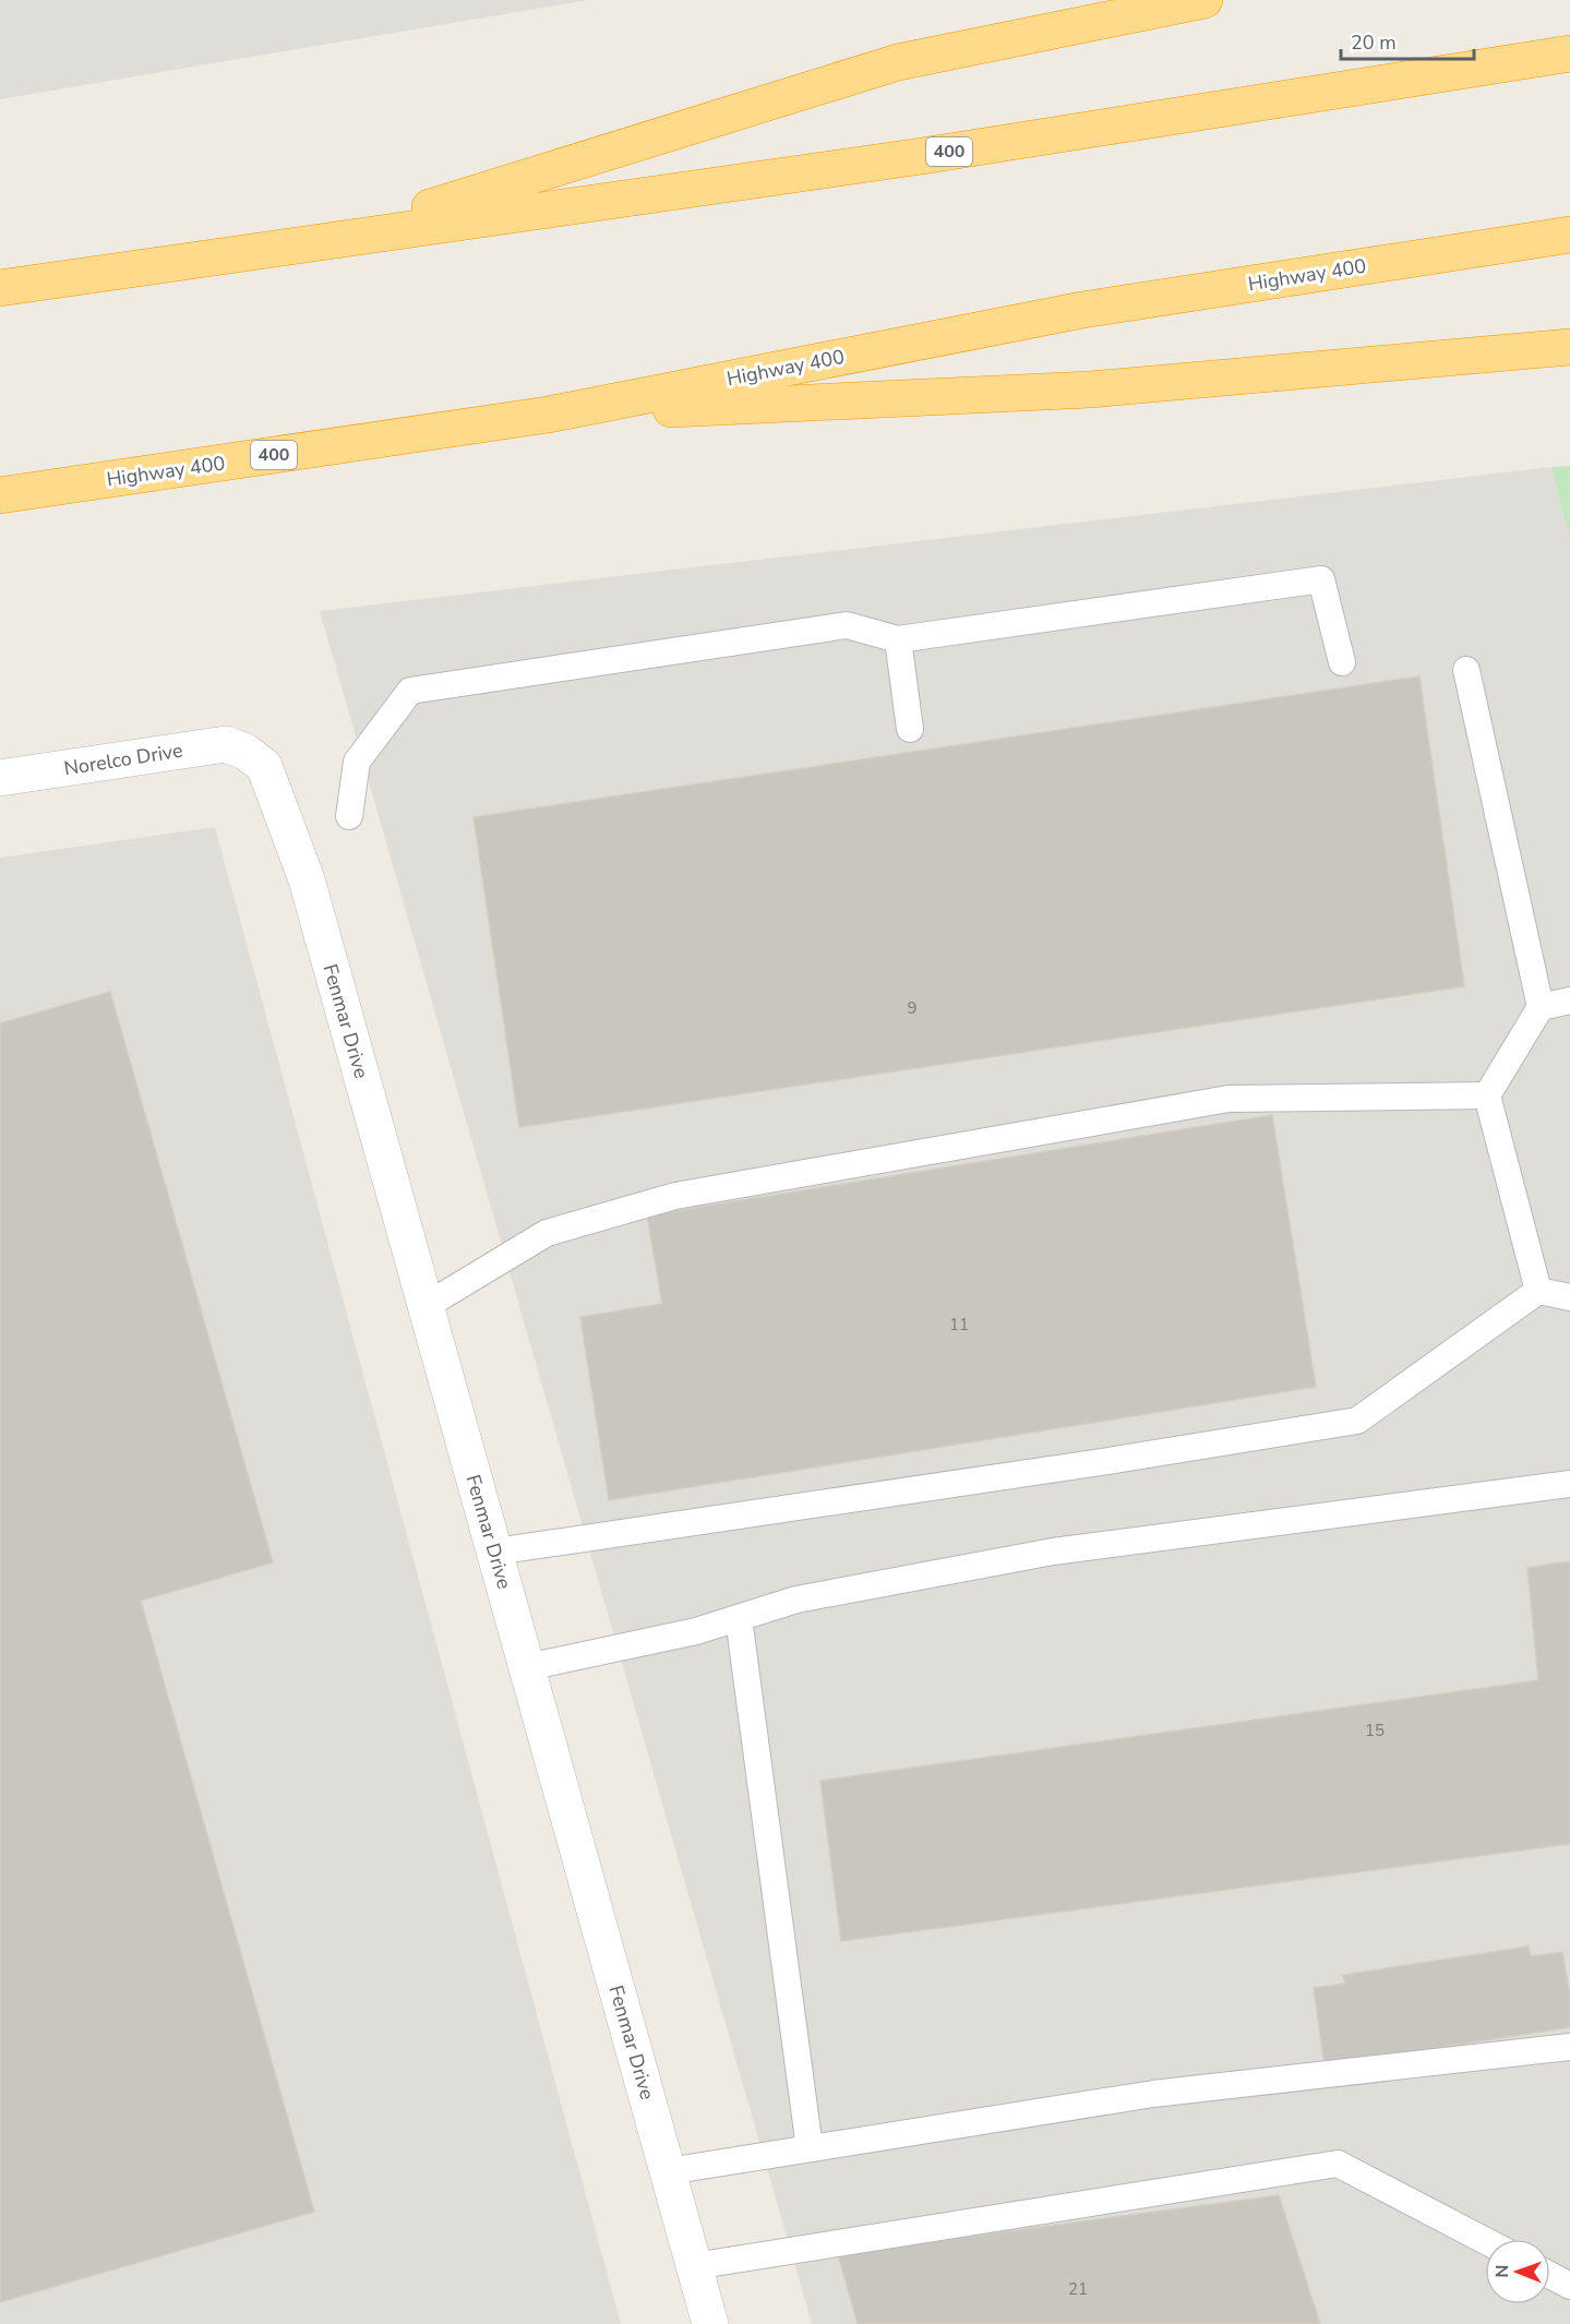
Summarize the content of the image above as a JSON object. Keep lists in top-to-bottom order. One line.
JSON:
{"streets":{"highway":["400","Highway 400"],"street":["Norelco Drive","Fenmar Drive"]},"crossings":[["Norelco Drive","Fenmar Drive"]],"house_numbers":["9","11","15","21"],"scale_bar":"20 m","north":"left"}
